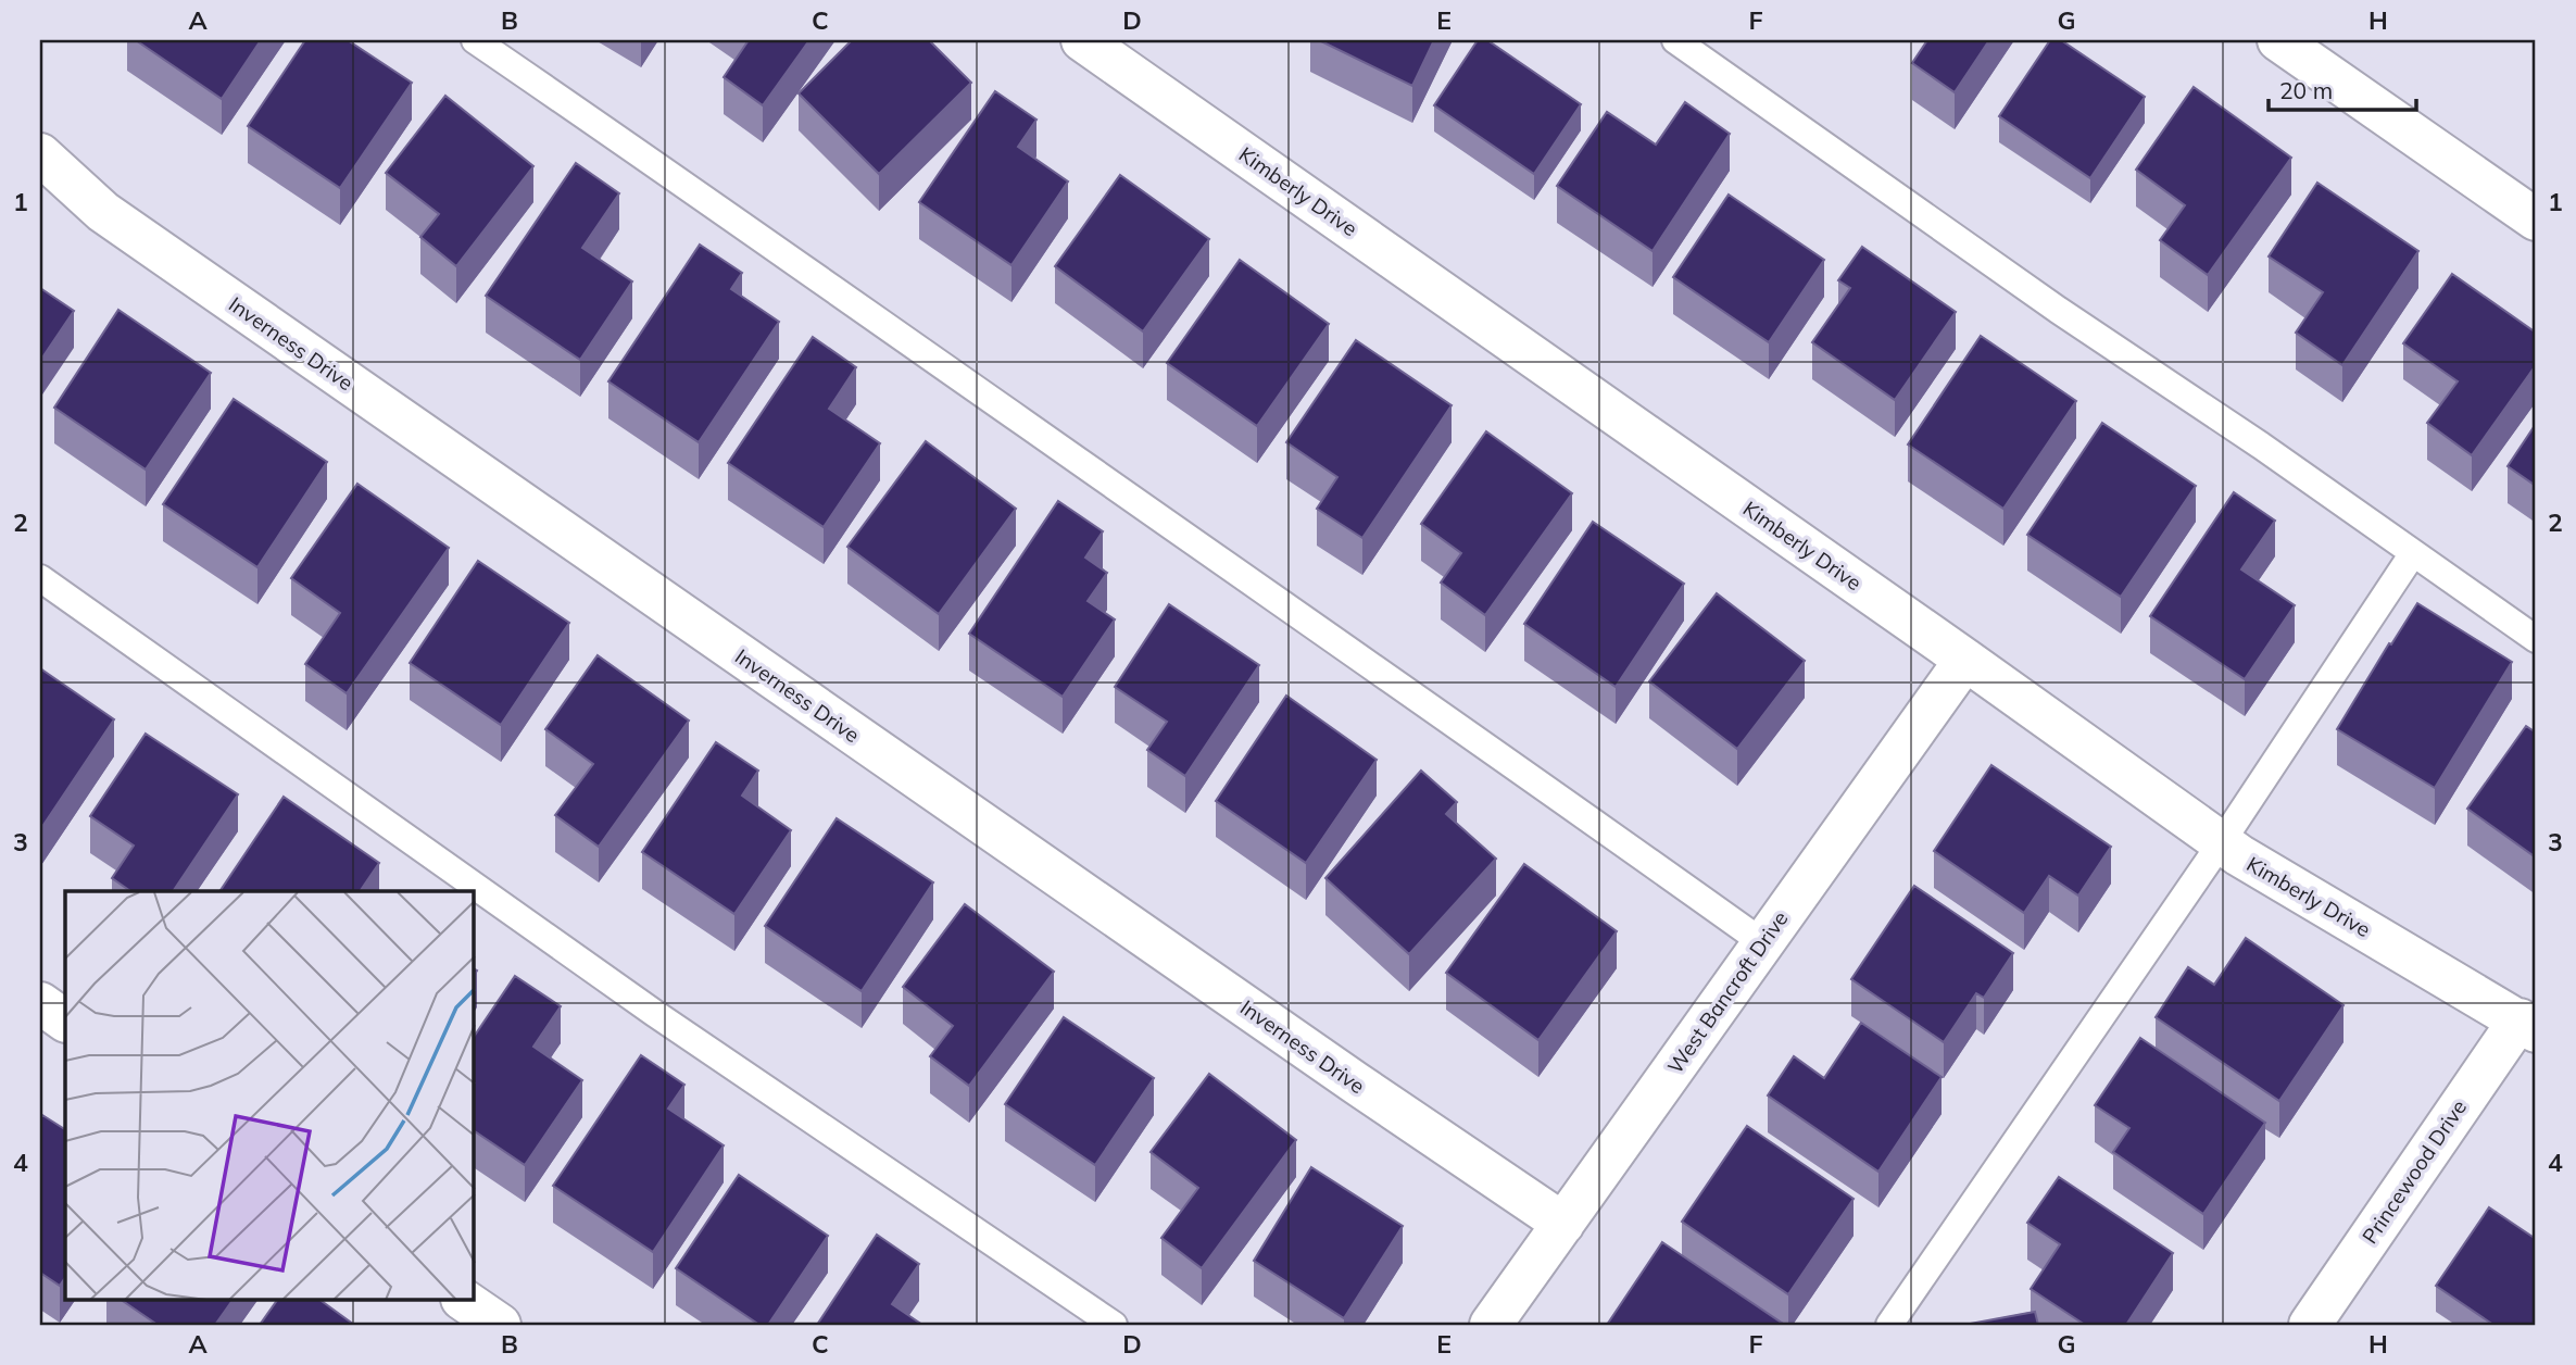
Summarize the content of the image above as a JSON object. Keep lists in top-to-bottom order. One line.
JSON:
{"streets":{"street":["Kimberly Drive","Inverness Drive","West Bancroft Drive","Princewood Drive"]},"crossings":[["Kimberly Drive","West Bancroft Drive"],["Kimberly Drive","Princewood Drive"],["Inverness Drive","West Bancroft Drive"]],"scale_bar":"20 m","grid":{"columns":["A","B","C","D","E","F","G","H"],"rows":["1","2","3","4"]}}
